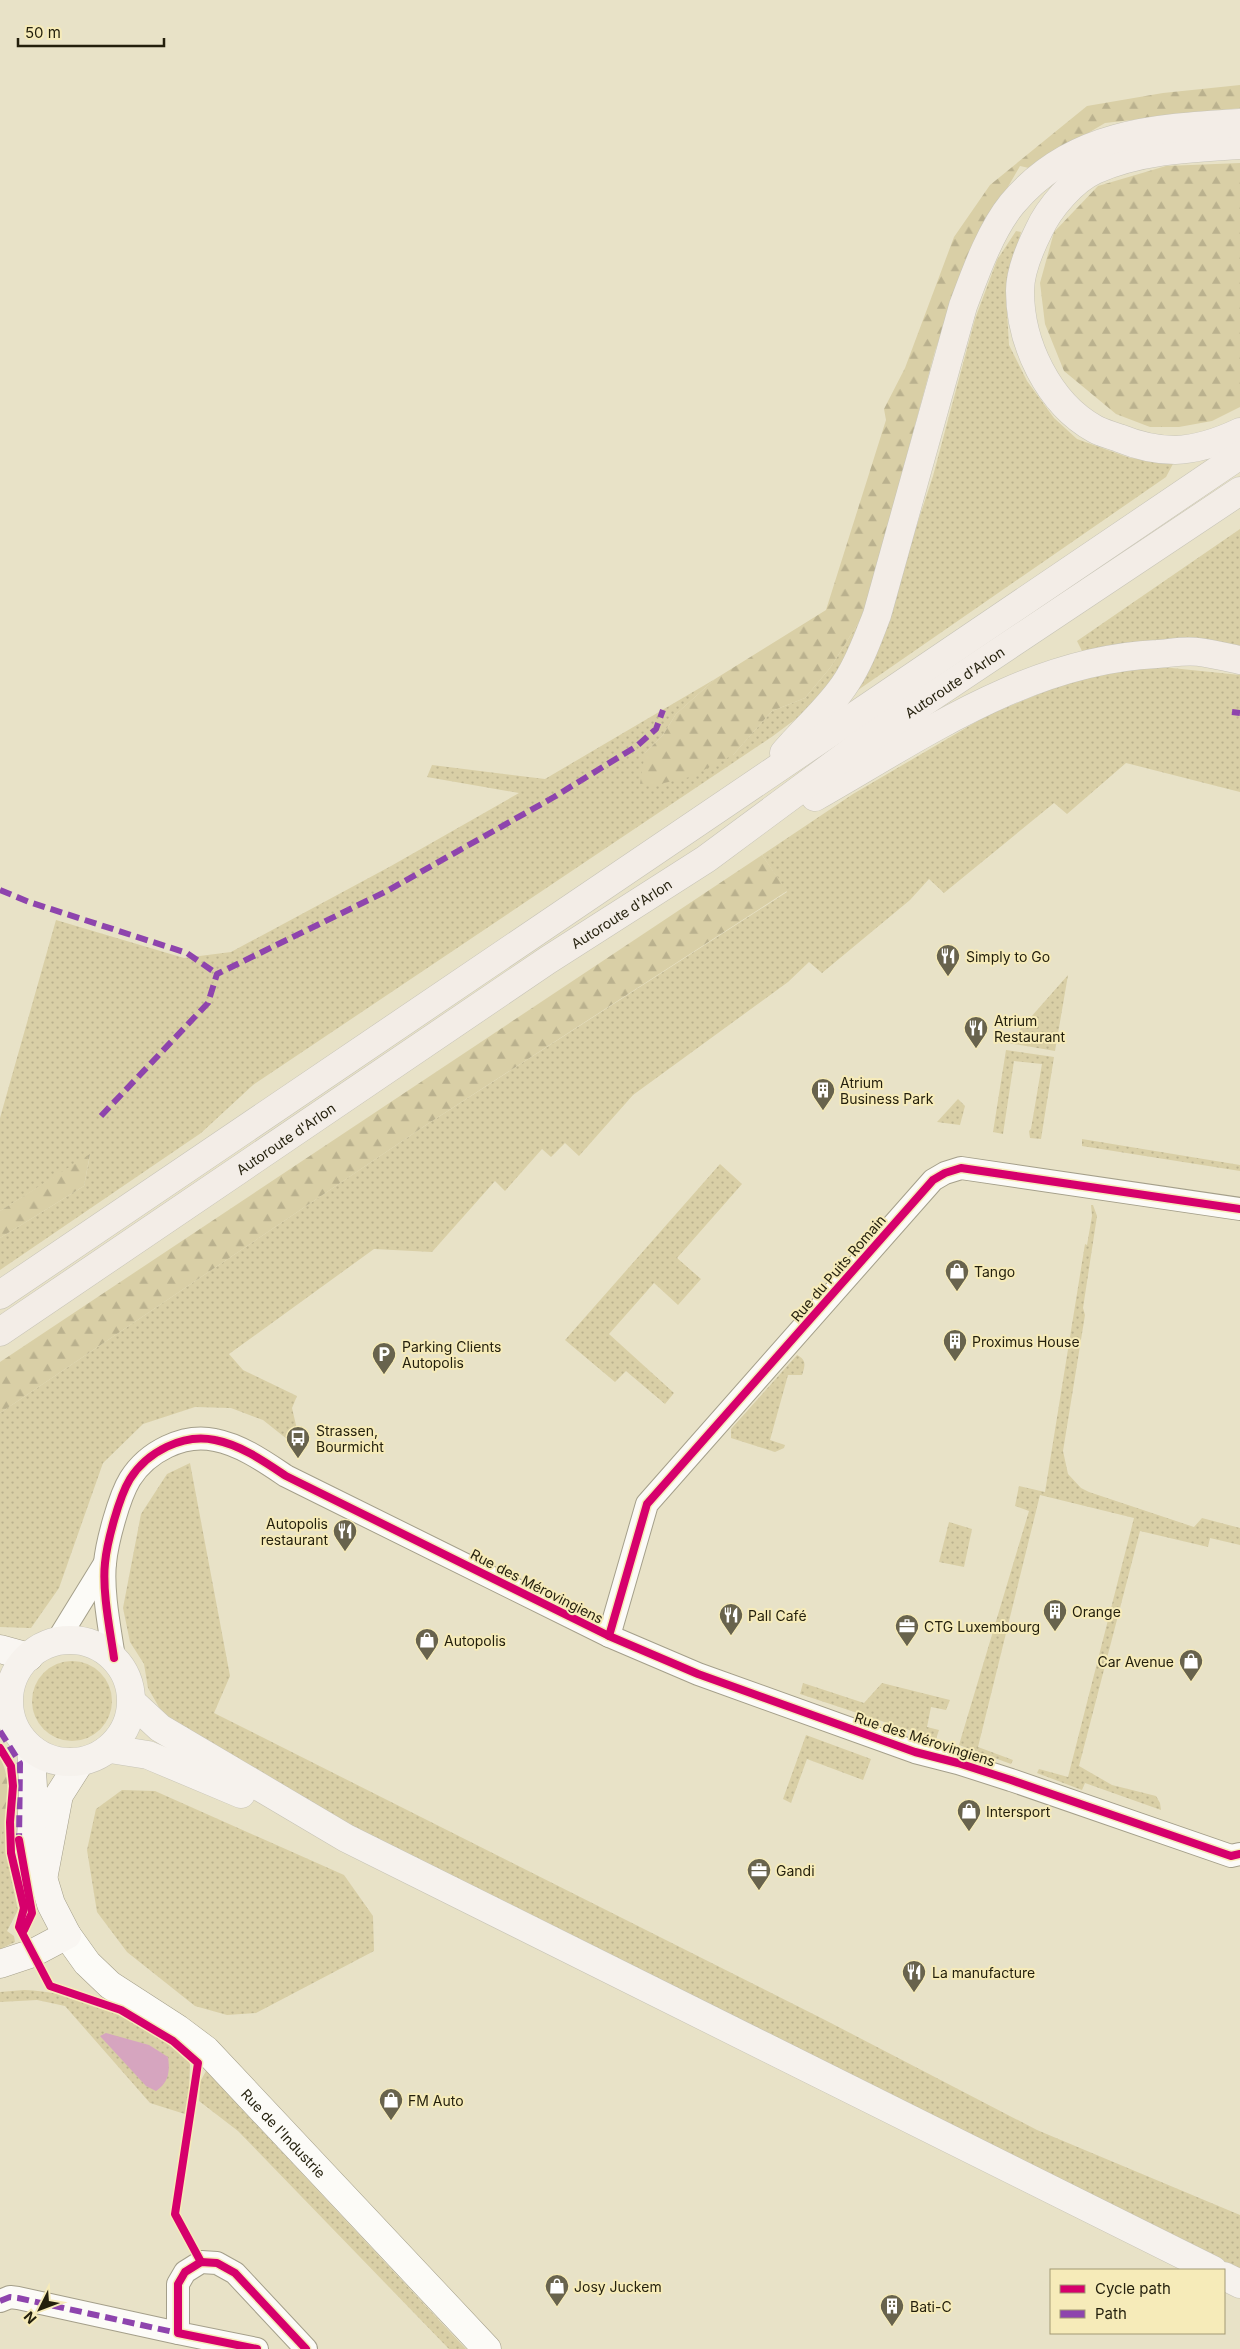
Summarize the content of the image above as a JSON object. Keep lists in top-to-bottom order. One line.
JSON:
{"streets":{"highway":["Autoroute d'Arlon"],"street":["Rue du Puits Romain","Rue des Mérovingiens","Rue de l'Industrie"]},"crossings":[["Rue du Puits Romain","Rue des Mérovingiens"]],"places":{"restaurant":["Simply to Go","Atrium Restaurant","Autopolis restaurant","Pall Café","La manufacture"],"building":["Atrium Business Park","Proximus House","Orange","Bati-C"],"shop":["Tango","Autopolis","Car Avenue","Intersport","FM Auto","Josy Juckem"],"parking":["Parking Clients Autopolis"],"bus stop":["Strassen, Bourmicht"],"office":["CTG Luxembourg","Gandi"]},"legend":["Cycle path","Path"],"scale_bar":"50 m","north":"bottom left"}
